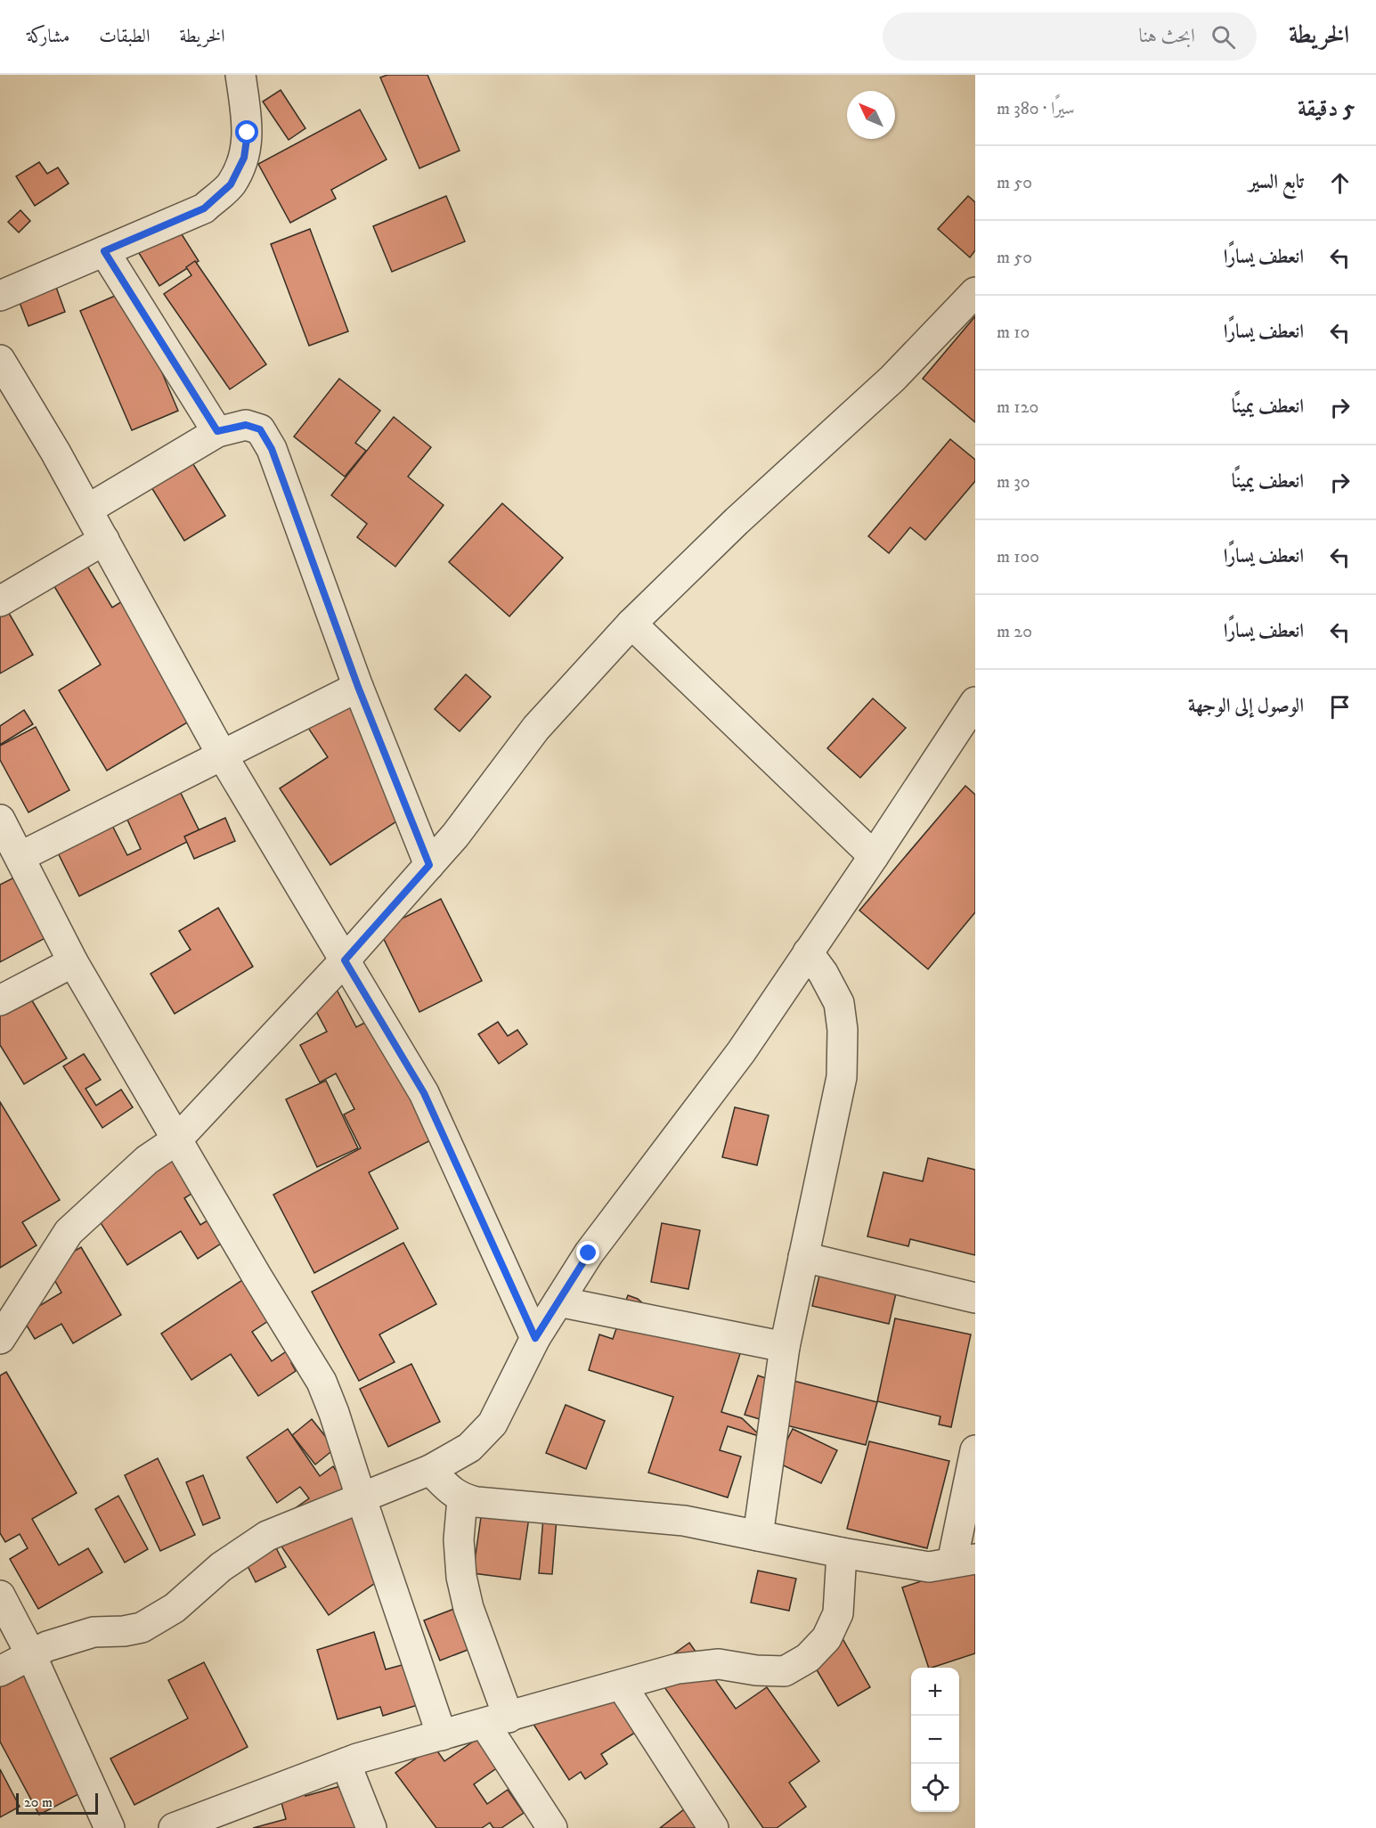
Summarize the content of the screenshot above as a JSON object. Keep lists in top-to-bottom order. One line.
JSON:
{"scale_bar":"20 m","north":"top left","page":{"header":"الخريطة","search":"ابحث هنا","nav":["الخريطة","الطبقات","مشاركة"],"heading":["5 دقيقة","سيرًا · 380 m"],"list":[["تابع السير","50 m"],["انعطف يسارًا","50 m"],["انعطف يسارًا","10 m"],["انعطف يمينًا","120 m"],["انعطف يمينًا","30 m"],["انعطف يسارًا","100 m"],["انعطف يسارًا","20 m"],"الوصول إلى الوجهة"],"map_buttons":["+","−"],"scale":"20 m"}}
